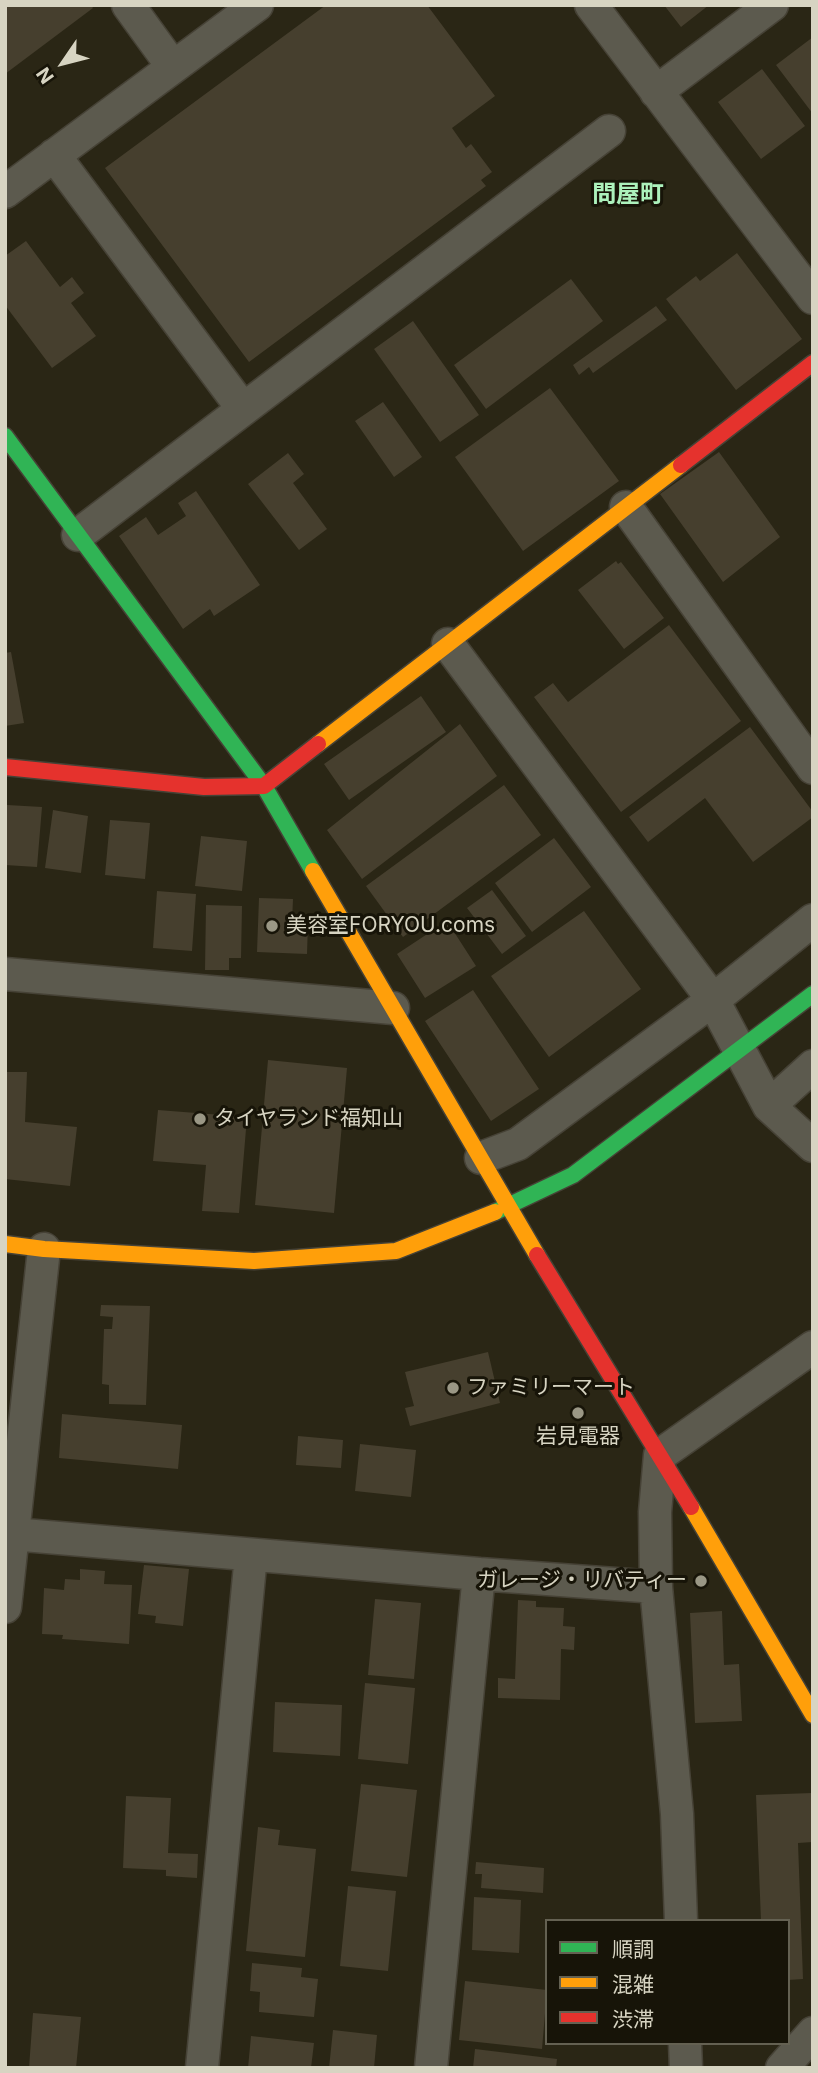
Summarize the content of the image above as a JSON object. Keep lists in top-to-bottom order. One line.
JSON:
{"districts":["問屋町"],"places":["美容室FORYOU.coms","タイヤランド福知山","ファミリーマート","岩見電器","ガレージ・リバティー"],"legend":["順調","混雑","渋滞"],"north":"bottom left"}
